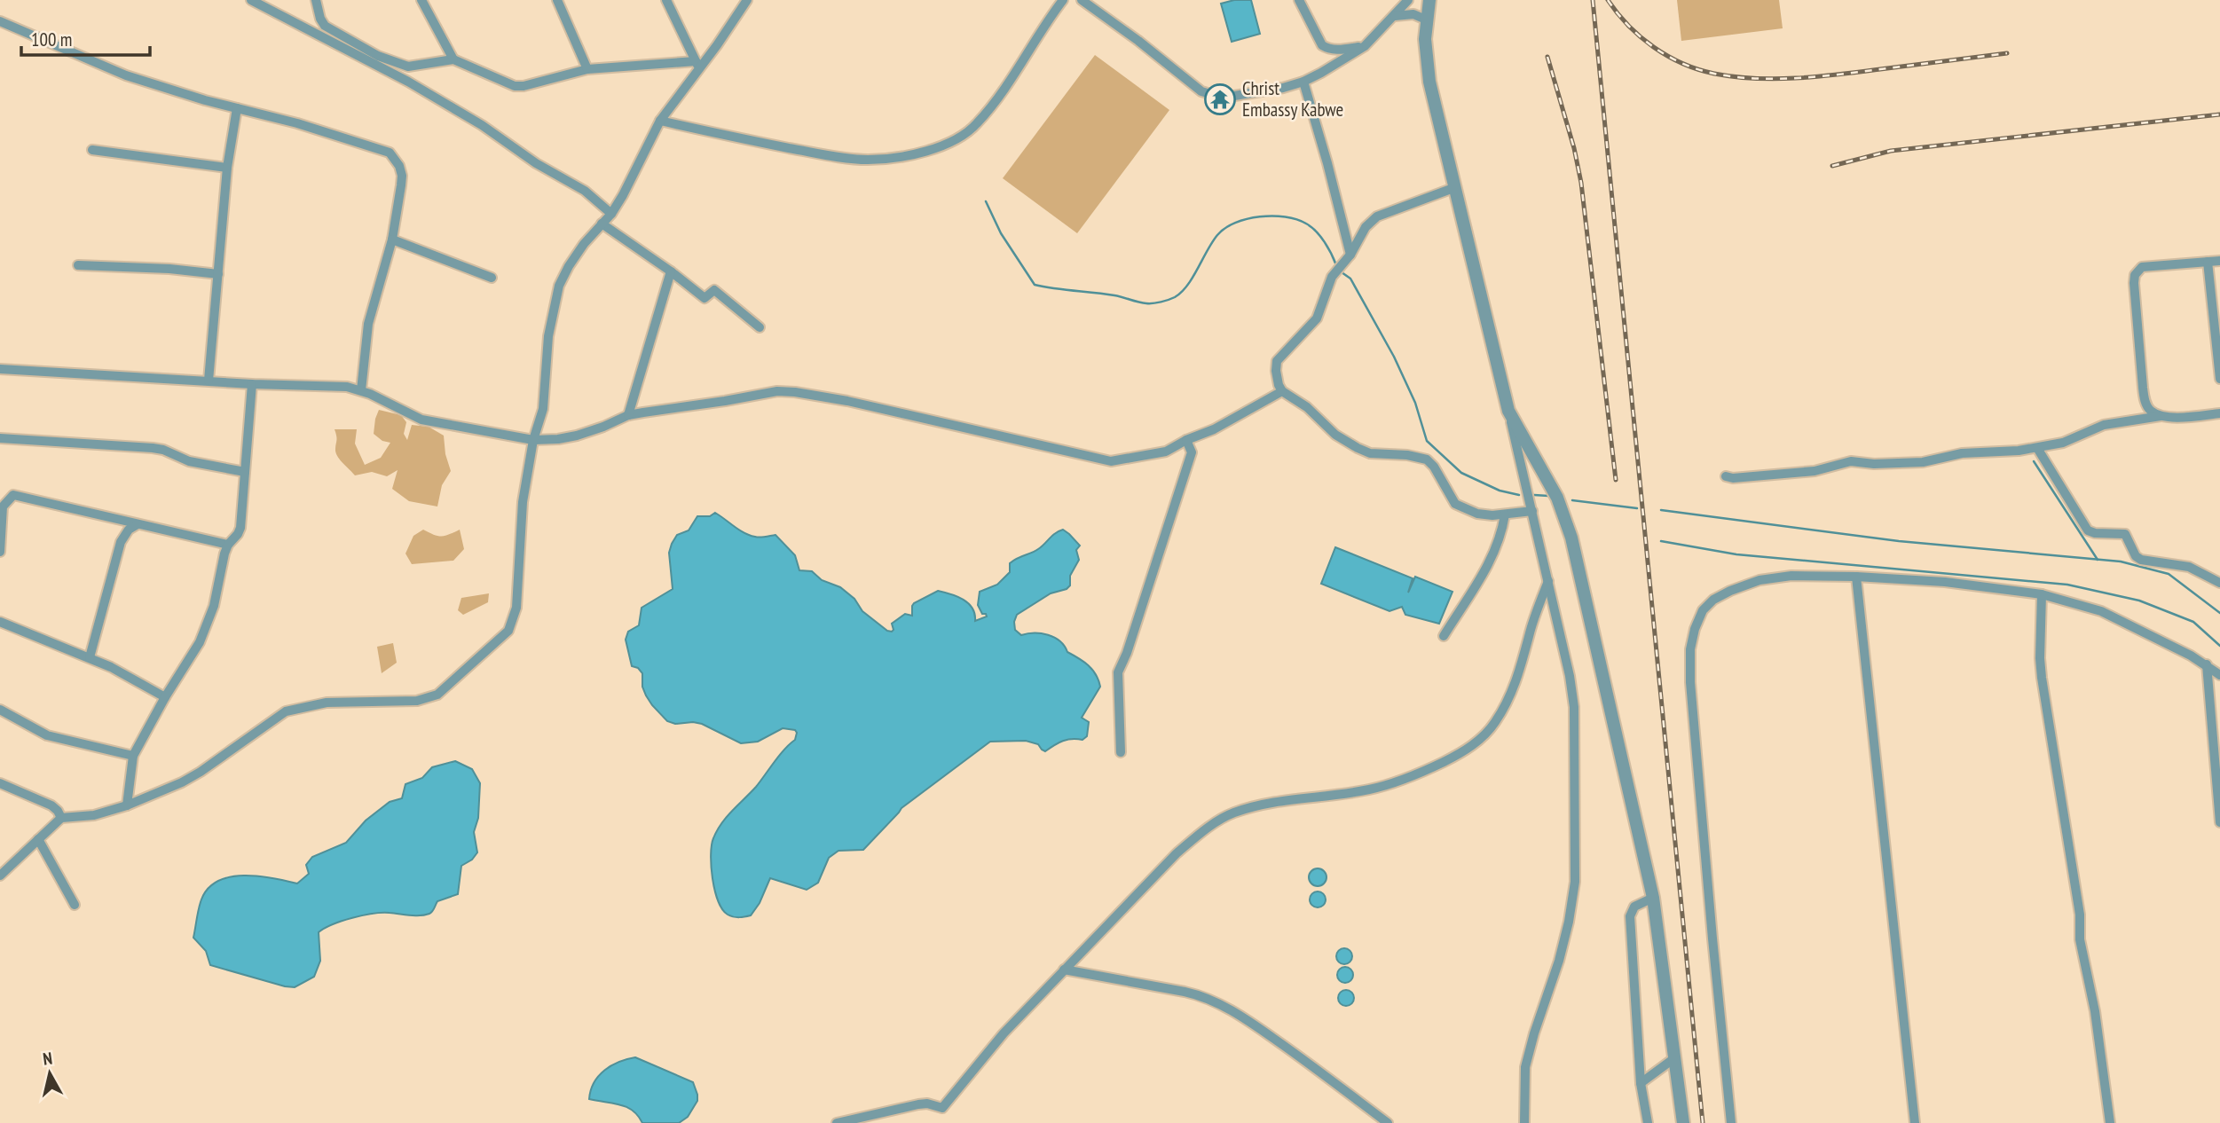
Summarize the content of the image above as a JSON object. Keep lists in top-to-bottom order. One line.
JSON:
{"places":{"temple":["Christ Embassy Kabwe"]},"scale_bar":"100 m","north":"top"}
